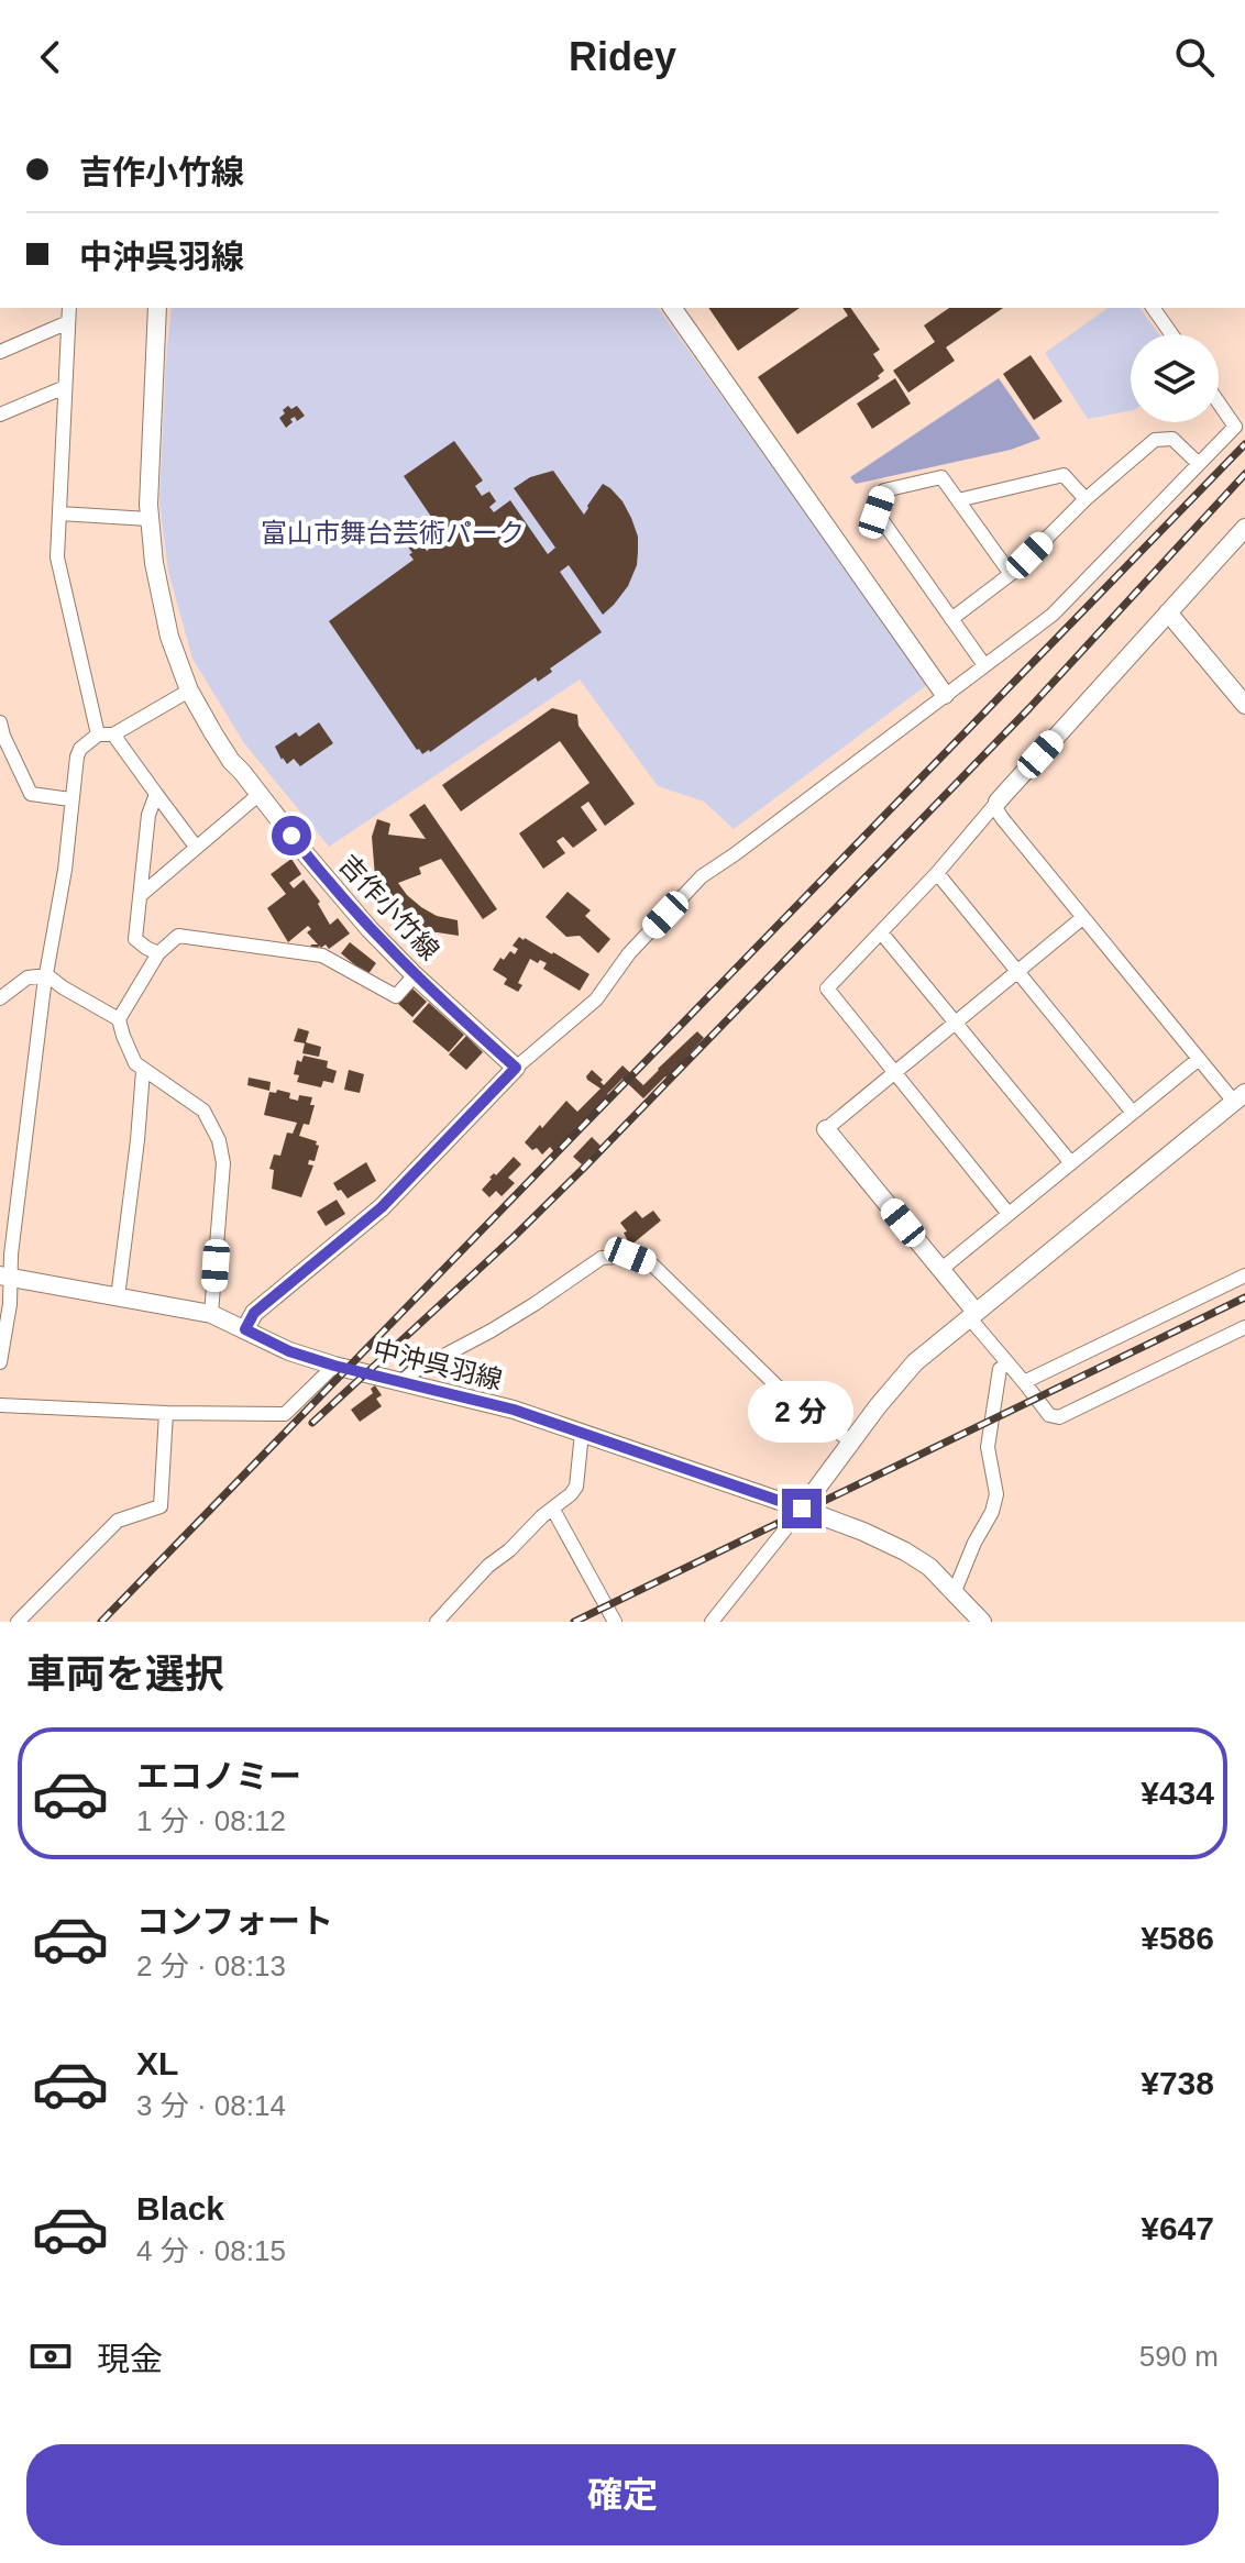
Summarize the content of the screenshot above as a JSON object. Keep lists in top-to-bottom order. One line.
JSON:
{"streets":{"main road":["吉作小竹線","中沖呉羽線"]},"parks":["富山市舞台芸術パーク"],"page":{"header":"Ridey","banner":["吉作小竹線","中沖呉羽線"],"bubble":"2 分","heading":"車両を選択","list":[{"name":"エコノミー","note":"1 分 · 08:12","value":"¥434"},{"name":"コンフォート","note":"2 分 · 08:13","value":"¥586"},{"name":"XL","note":"3 分 · 08:14","value":"¥738"},{"name":"Black","note":"4 分 · 08:15","value":"¥647"}],"pay":["現金","590 m"],"buttons":"確定"}}
